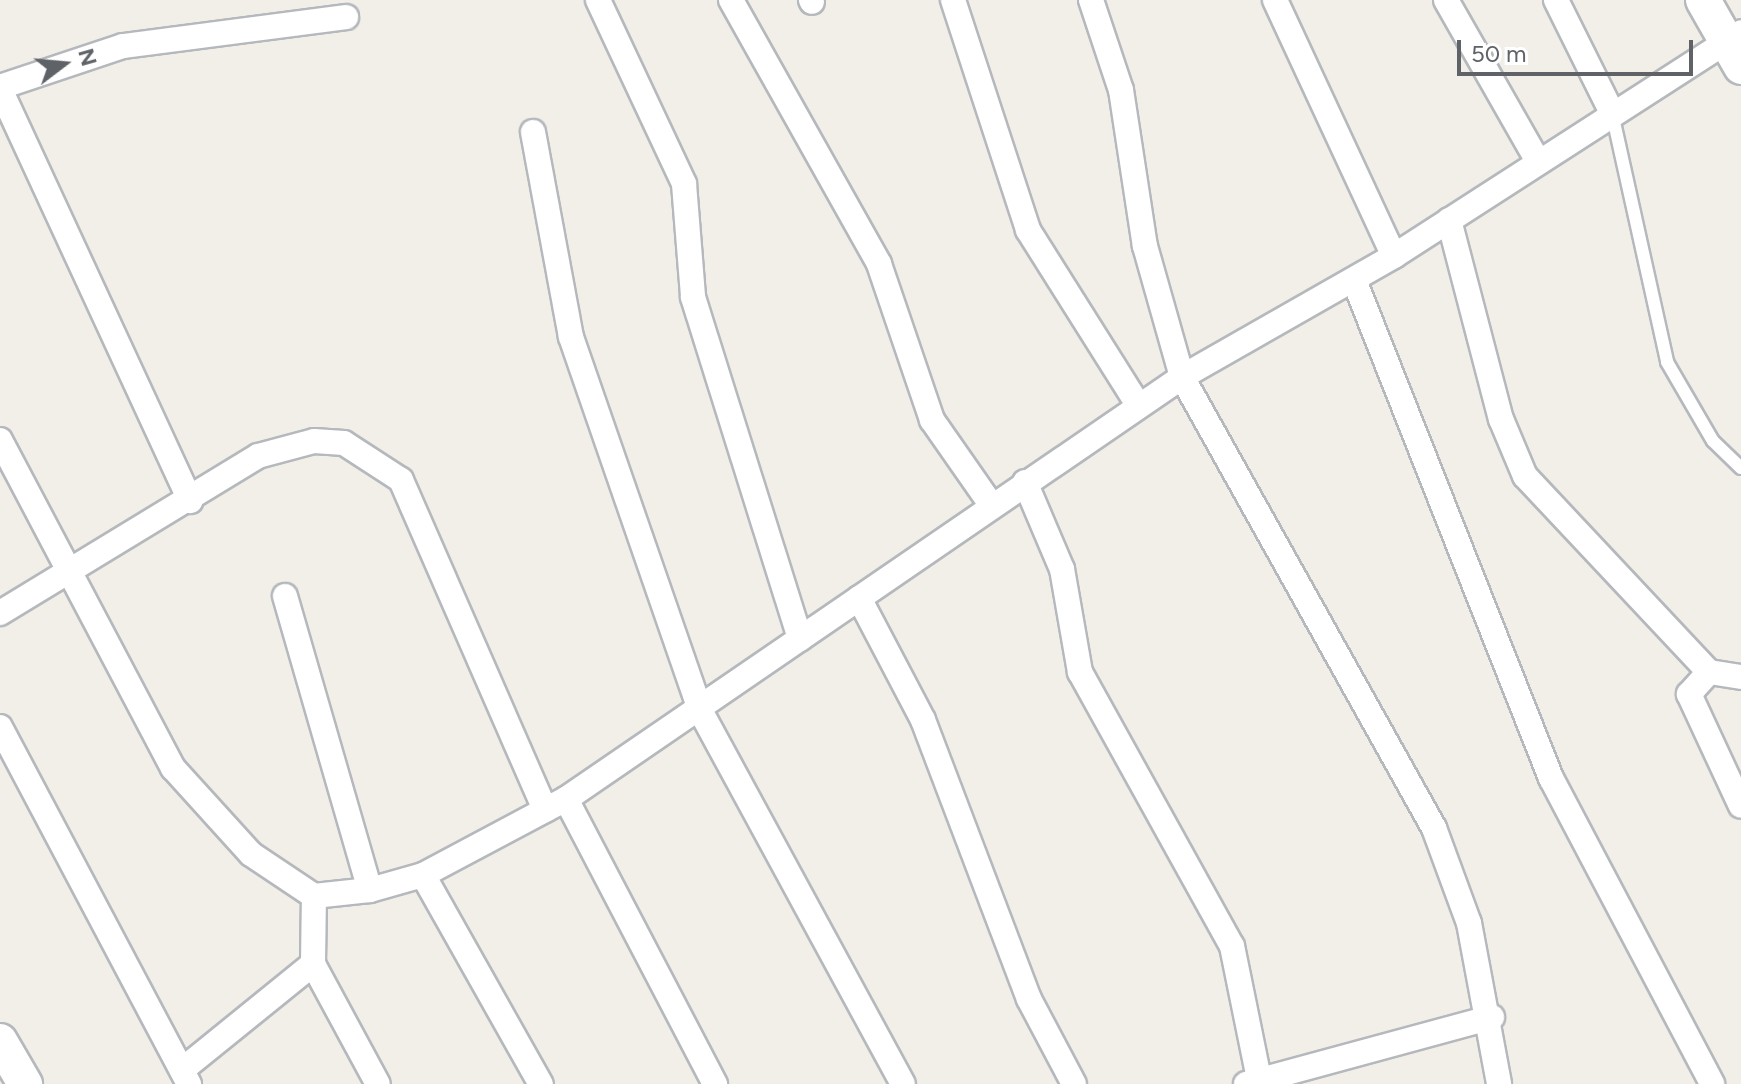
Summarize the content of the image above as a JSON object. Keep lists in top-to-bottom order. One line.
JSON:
{"scale_bar":"50 m","north":"right"}
